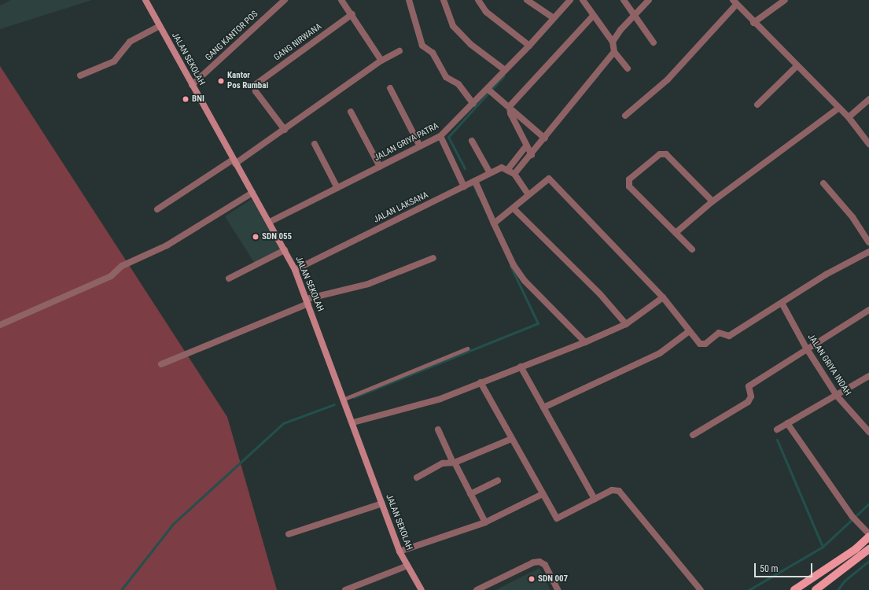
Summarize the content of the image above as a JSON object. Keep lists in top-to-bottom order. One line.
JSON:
{"streets":{"street":["GANG KANTOR POS","GANG NIRWANA","JALAN SEKOLAH","JALAN GRIYA PATRA","JALAN LAKSANA","JALAN GRIYA INDAH"]},"crossings":[["GANG KANTOR POS","JALAN SEKOLAH"],["JALAN SEKOLAH","JALAN GRIYA PATRA"],["JALAN SEKOLAH","JALAN LAKSANA"]],"places":["Kantor Pos Rumbai","BNI","SDN 055","SDN 007"],"scale_bar":"50 m"}
